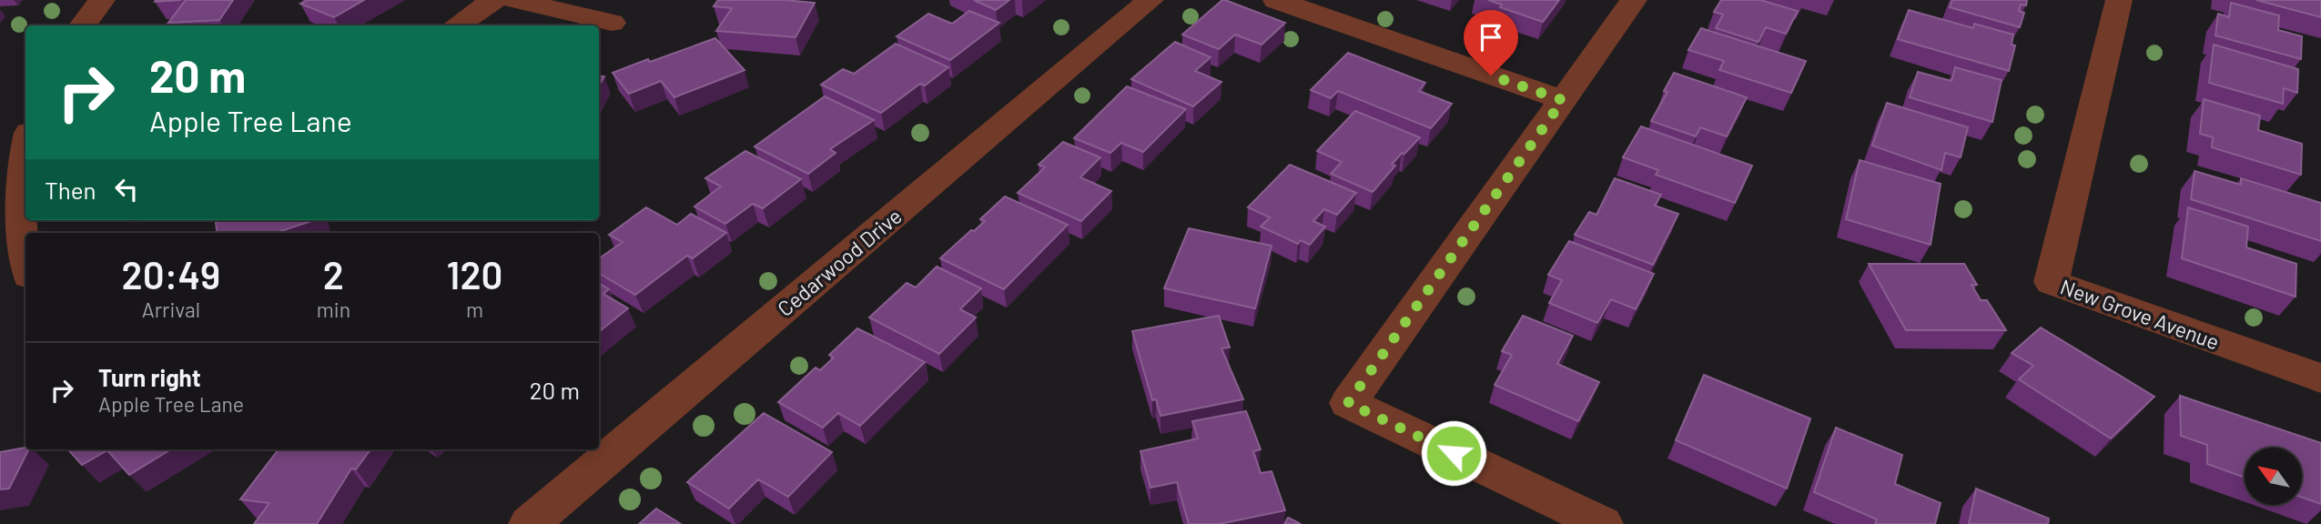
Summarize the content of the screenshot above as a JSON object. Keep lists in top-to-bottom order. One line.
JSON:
{"streets":{"street":["Cedarwood Drive","New Grove Avenue"]},"north":"top left","page":{"turn":["20 m","Apple Tree Lane"],"then":"Then","eta":["20:49","Arrival","2","min","120","m"],"list":[{"name":"Turn right","note":"Apple Tree Lane","value":"20 m"}]}}
